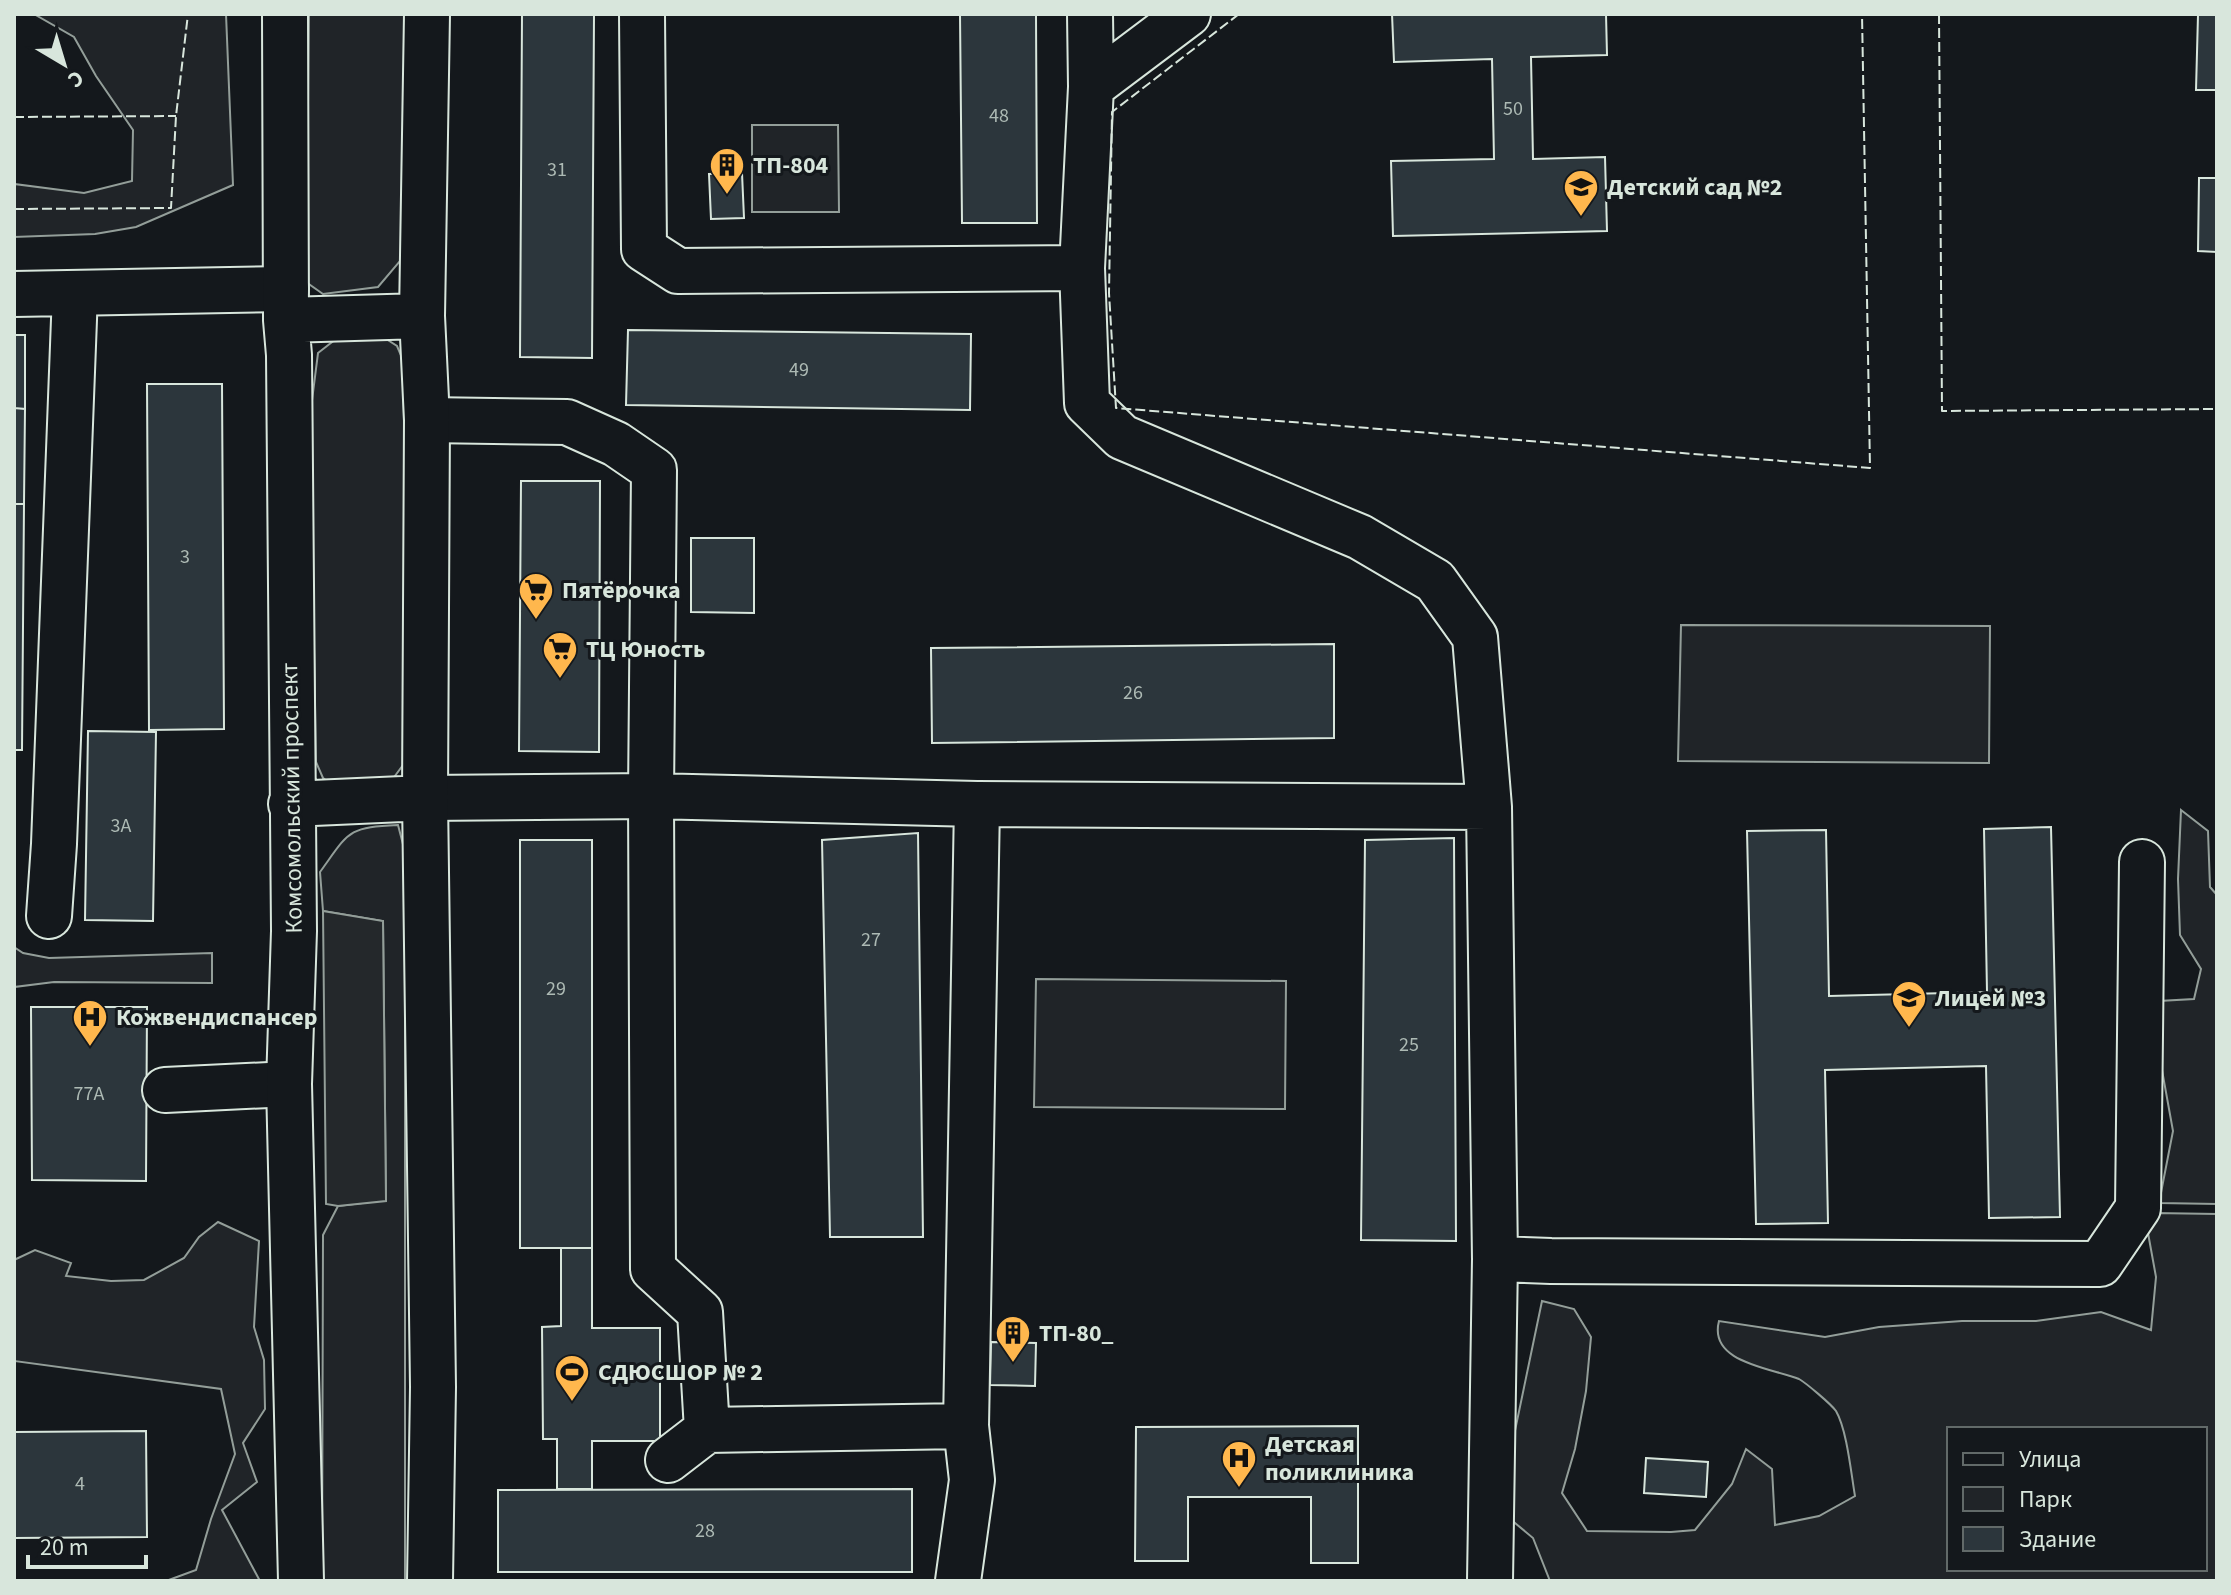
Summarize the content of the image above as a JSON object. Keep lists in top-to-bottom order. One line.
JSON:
{"streets":{"main road":["Комсомольский проспект"]},"places":{"building":["ТП-804","ТП-80_"],"school or university":["Детский сад №2","Лицей №3"],"supermarket":["Пятёрочка","ТЦ Юность"],"hospital":["Кожвендиспансер","Детская поликлиника"],"sports":["СДЮСШОР № 2"]},"house_numbers":["50","48","31","49","3","26","3А","27","29","25","77А","4","28"],"legend":["Улица","Парк","Здание"],"scale_bar":"20 m","north":"bottom right"}
